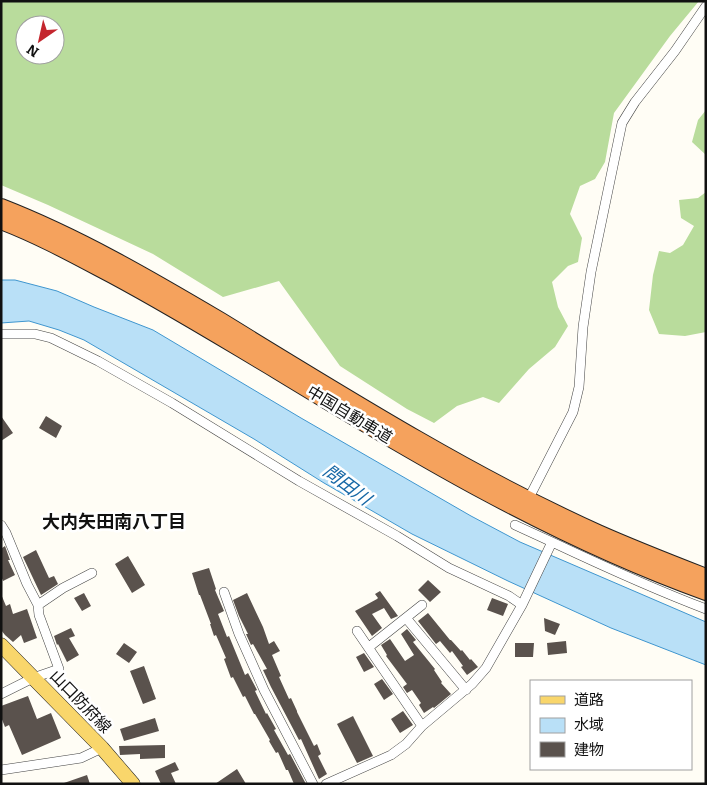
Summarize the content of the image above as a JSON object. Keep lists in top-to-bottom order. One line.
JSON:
{"streets":{"highway":["中国自動車道"],"main road":["山口防府線"]},"districts":["大内矢田南八丁目"],"water":["問田川"],"legend":["道路","水域","建物"],"north":"bottom left"}
